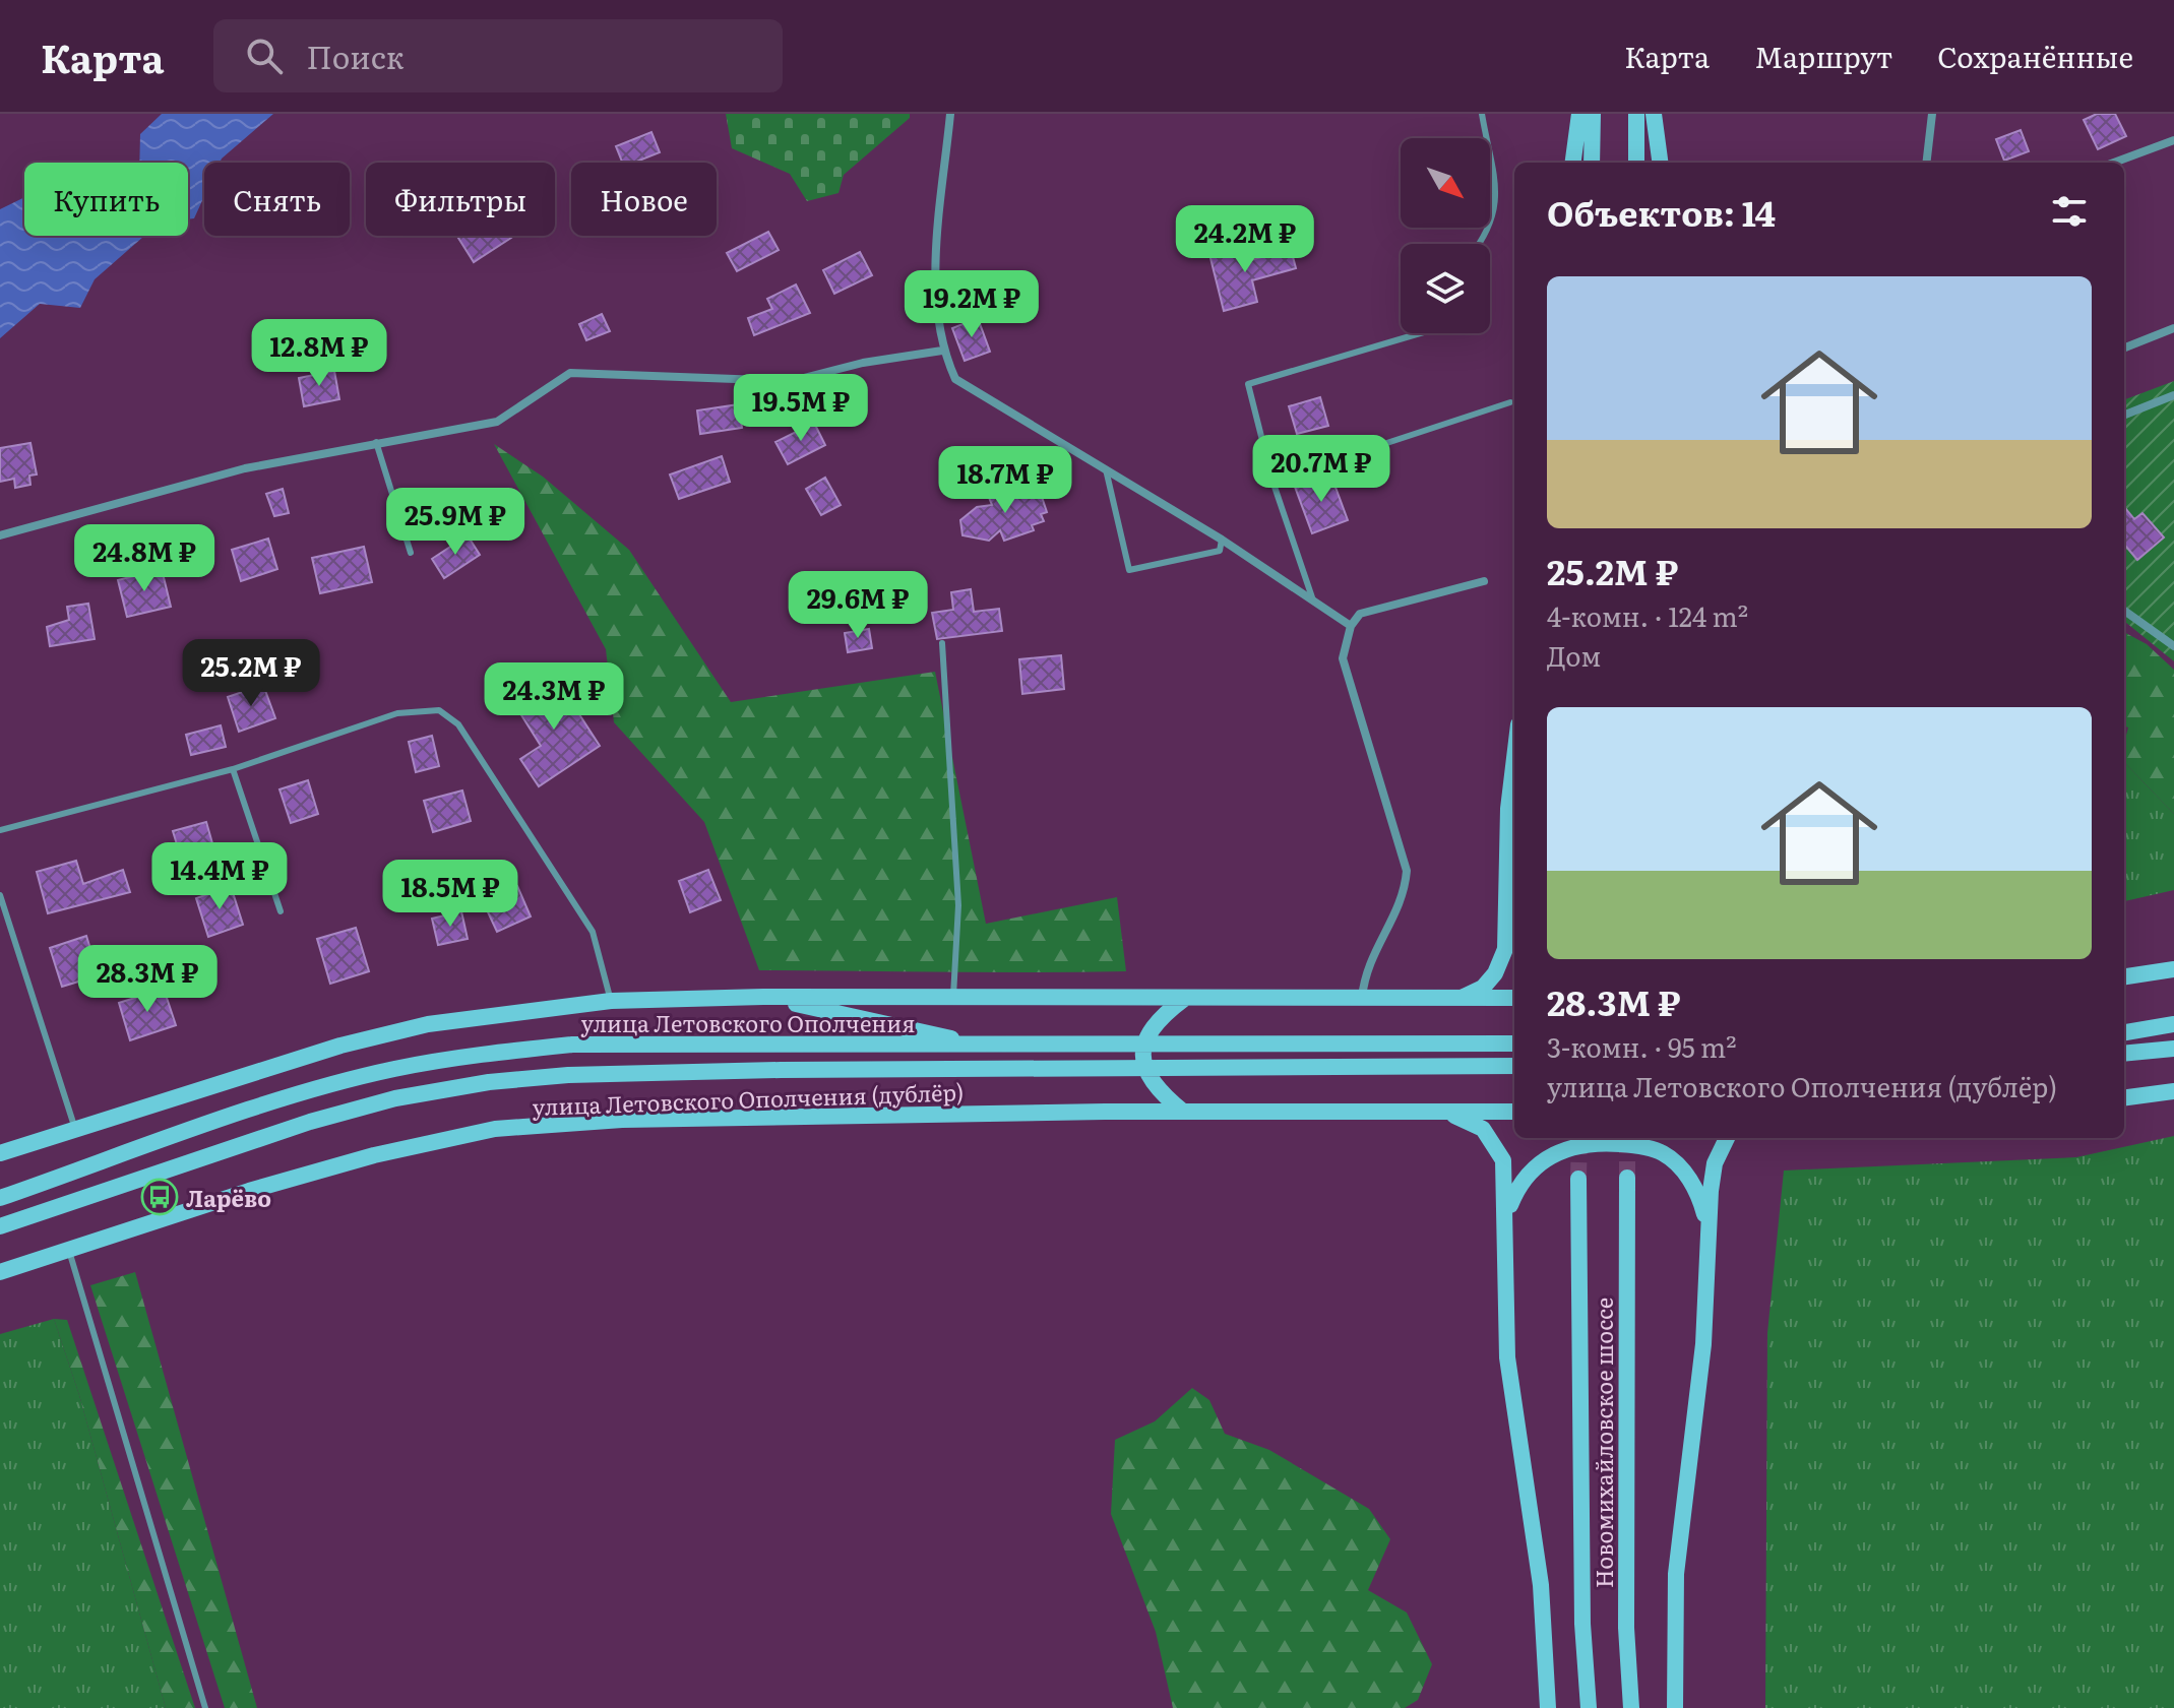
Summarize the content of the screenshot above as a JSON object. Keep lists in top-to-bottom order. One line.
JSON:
{"streets":{"street":["улица Летовского Ополчения","улица Летовского Ополчения (дублёр)","Новомихайловское шоссе"]},"places":{"bus stop":["Ларёво"]},"north":"bottom right","page":{"header":"Карта","search":"Поиск","nav":["Карта","Маршрут","Сохранённые"],"chip":["Купить","Снять","Фильтры","Новое"],"heading":"Объектов: 14","price":["24.2M ₽","19.2M ₽","12.8M ₽","19.5M ₽","20.7M ₽","18.7M ₽","25.9M ₽","24.8M ₽","29.6M ₽","25.2M ₽","24.3M ₽","14.4M ₽","18.5M ₽","28.3M ₽"],"list":[{"name":"25.2M ₽","note":"4-комн. · 124 m² · Дом"},{"name":"28.3M ₽","note":"3-комн. · 95 m² · улица Летовского Ополчения (дублёр)"}]}}
